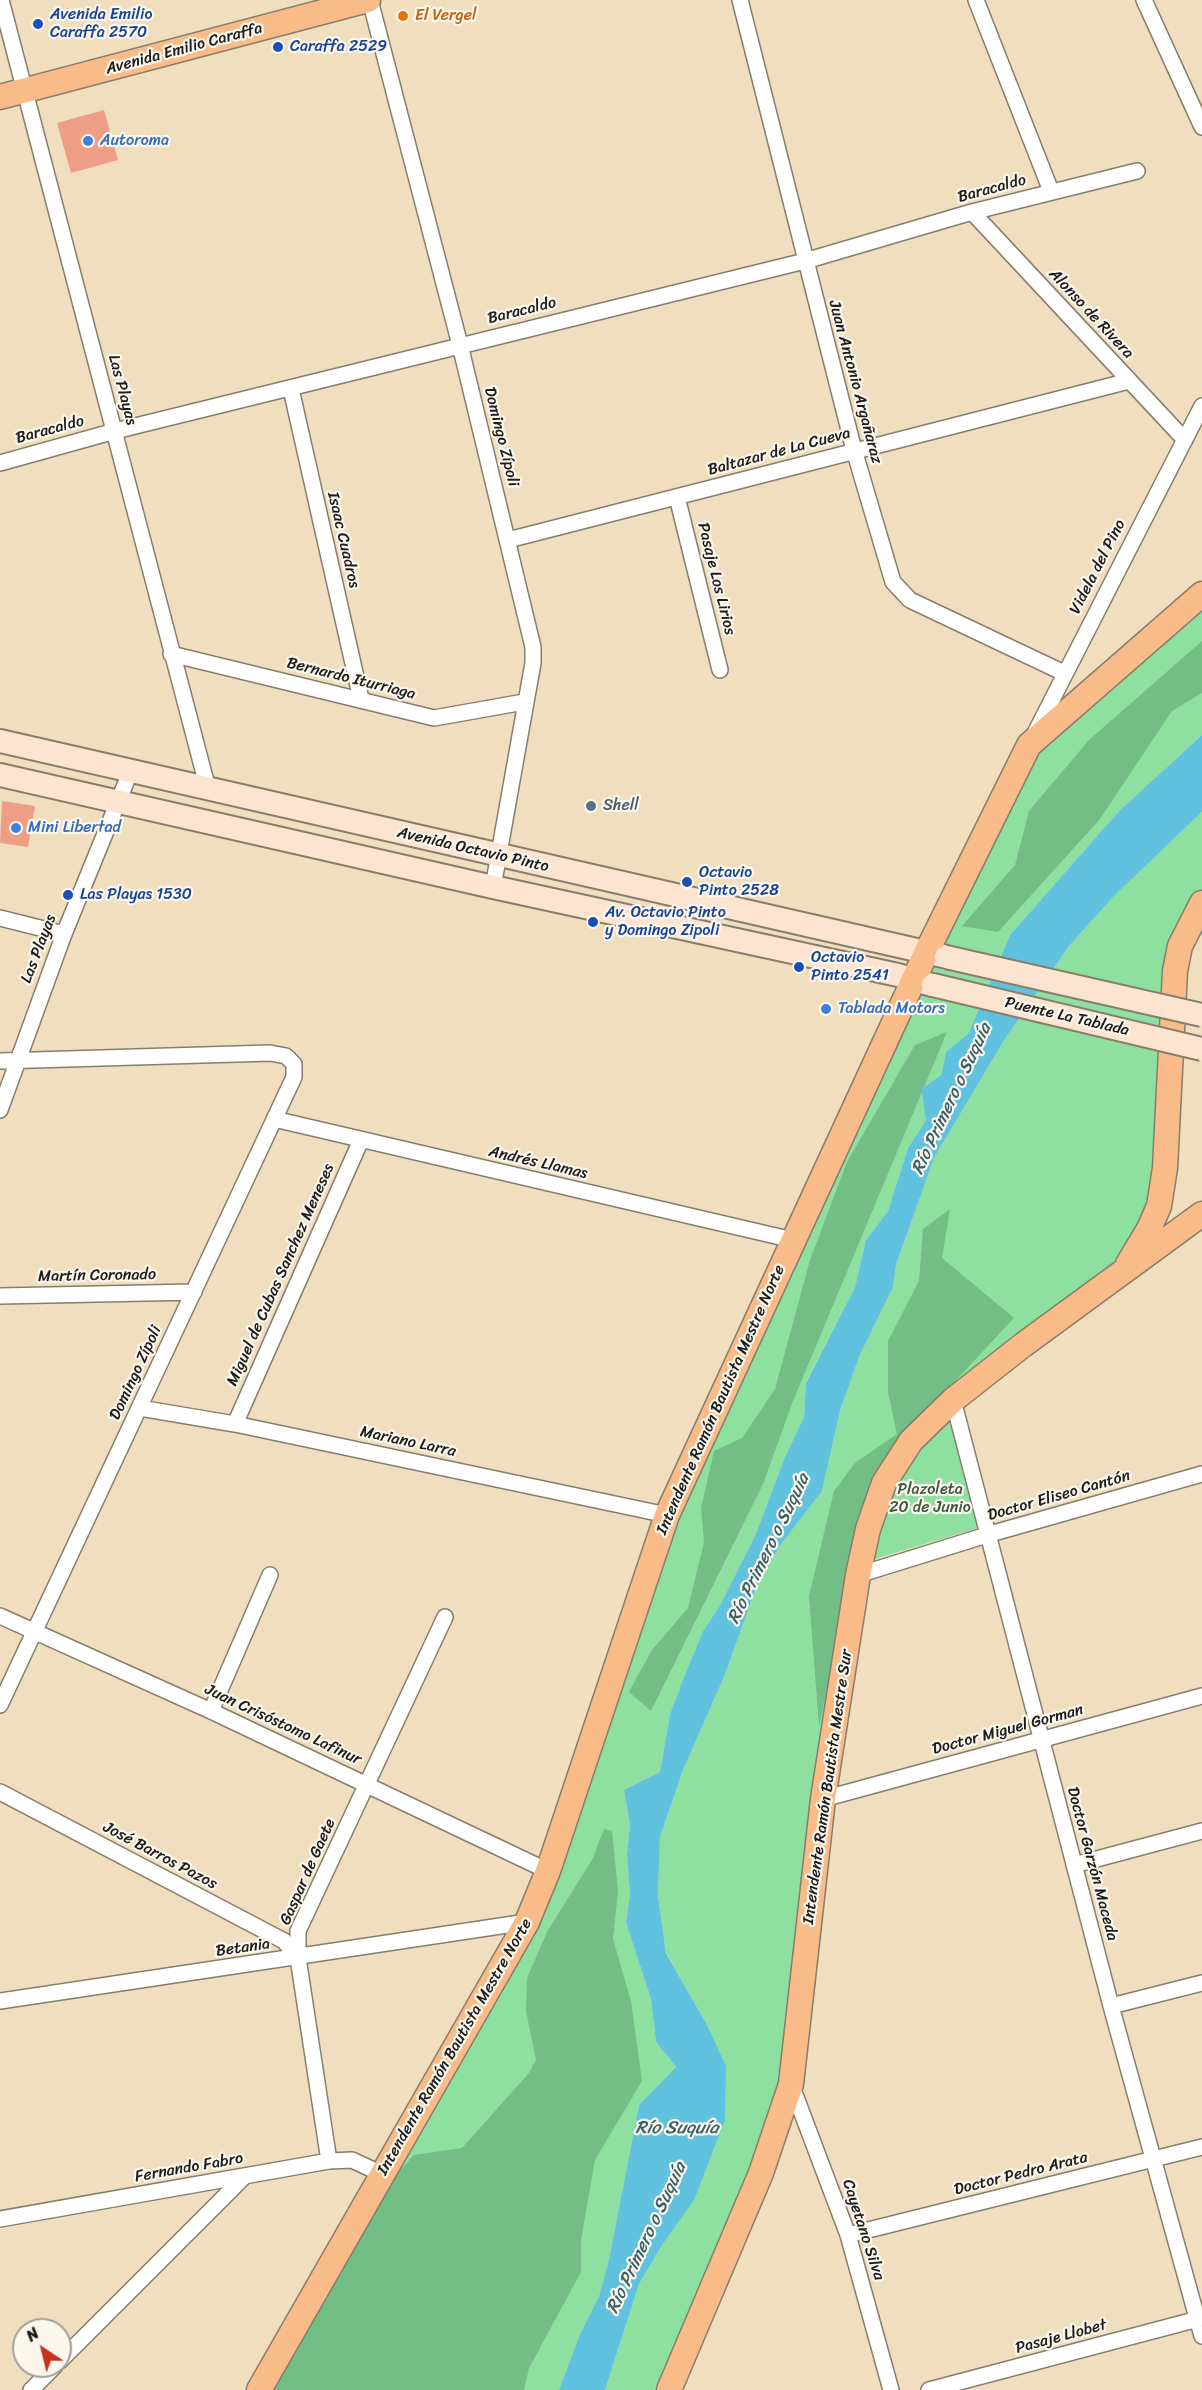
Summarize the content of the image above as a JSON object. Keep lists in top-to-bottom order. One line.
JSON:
{"streets":{"main road":["Avenida Emilio Caraffa","Avenida Octavio Pinto","Puente La Tablada","Intendente Ramón Bautista Mestre Norte","Intendente Ramón Bautista Mestre Sur"],"street":["Baracaldo","Alonso de Rivera","Juan Antonio Argañaraz","Las Playas","Domingo Zípoli","Baltazar de La Cueva","Isaac Cuadros","Videla del Pino","Pasaje Los Lirios","Bernardo Iturriaga","Andrés Llamas","Miguel de Cubas Sanchez Meneses","Martín Coronado","Mariano Larra","Doctor Eliseo Cantón","Juan Crisóstomo Lafinur","Doctor Miguel Gorman","José Barros Pazos","Doctor Garzón Maceda","Gaspar de Gaete","Betania","Fernando Fabro","Doctor Pedro Arata","Cayetano Silva","Pasaje Llobet"]},"crossings":[["Avenida Emilio Caraffa","Las Playas"],["Avenida Emilio Caraffa","Domingo Zípoli"],["Baracaldo","Alonso de Rivera"],["Baracaldo","Juan Antonio Argañaraz"],["Baracaldo","Las Playas"],["Baracaldo","Domingo Zípoli"],["Baracaldo","Isaac Cuadros"],["Alonso de Rivera","Baltazar de La Cueva"],["Alonso de Rivera","Videla del Pino"],["Juan Antonio Argañaraz","Baltazar de La Cueva"],["Juan Antonio Argañaraz","Videla del Pino"],["Las Playas","Domingo Zípoli"],["Las Playas","Bernardo Iturriaga"],["Las Playas","Avenida Octavio Pinto"],["Domingo Zípoli","Baltazar de La Cueva"],["Domingo Zípoli","Bernardo Iturriaga"],["Domingo Zípoli","Avenida Octavio Pinto"],["Domingo Zípoli","Andrés Llamas"],["Domingo Zípoli","Martín Coronado"],["Domingo Zípoli","Mariano Larra"],["Domingo Zípoli","Juan Crisóstomo Lafinur"],["Baltazar de La Cueva","Pasaje Los Lirios"],["Isaac Cuadros","Bernardo Iturriaga"],["Videla del Pino","Intendente Ramón Bautista Mestre Norte"],["Avenida Octavio Pinto","Puente La Tablada"],["Avenida Octavio Pinto","Intendente Ramón Bautista Mestre Norte"],["Puente La Tablada","Intendente Ramón Bautista Mestre Norte"],["Andrés Llamas","Miguel de Cubas Sanchez Meneses"],["Andrés Llamas","Intendente Ramón Bautista Mestre Norte"],["Miguel de Cubas Sanchez Meneses","Mariano Larra"],["Intendente Ramón Bautista Mestre Norte","Mariano Larra"],["Intendente Ramón Bautista Mestre Norte","Juan Crisóstomo Lafinur"],["Intendente Ramón Bautista Mestre Norte","Betania"],["Intendente Ramón Bautista Mestre Norte","Fernando Fabro"],["Doctor Eliseo Cantón","Intendente Ramón Bautista Mestre Sur"],["Doctor Eliseo Cantón","Doctor Garzón Maceda"],["Juan Crisóstomo Lafinur","Gaspar de Gaete"],["Doctor Miguel Gorman","Intendente Ramón Bautista Mestre Sur"],["Doctor Miguel Gorman","Doctor Garzón Maceda"],["Intendente Ramón Bautista Mestre Sur","Doctor Garzón Maceda"],["Intendente Ramón Bautista Mestre Sur","Cayetano Silva"],["José Barros Pazos","Gaspar de Gaete"],["José Barros Pazos","Betania"],["Doctor Garzón Maceda","Doctor Pedro Arata"],["Doctor Garzón Maceda","Pasaje Llobet"],["Gaspar de Gaete","Betania"],["Gaspar de Gaete","Fernando Fabro"],["Doctor Pedro Arata","Cayetano Silva"]],"water":["Río Primero o Suquía","Río Suquía"],"parks":["Plazoleta 20 de Junio"],"places":["El Vergel","Avenida Emilio Caraffa 2570","Caraffa 2529","Autoroma","Shell","Mini Libertad","Octavio Pinto 2528","Las Playas 1530","Av. Octavio Pinto y Domingo Zipoli","Octavio Pinto 2541","Tablada Motors"],"north":"top left"}
